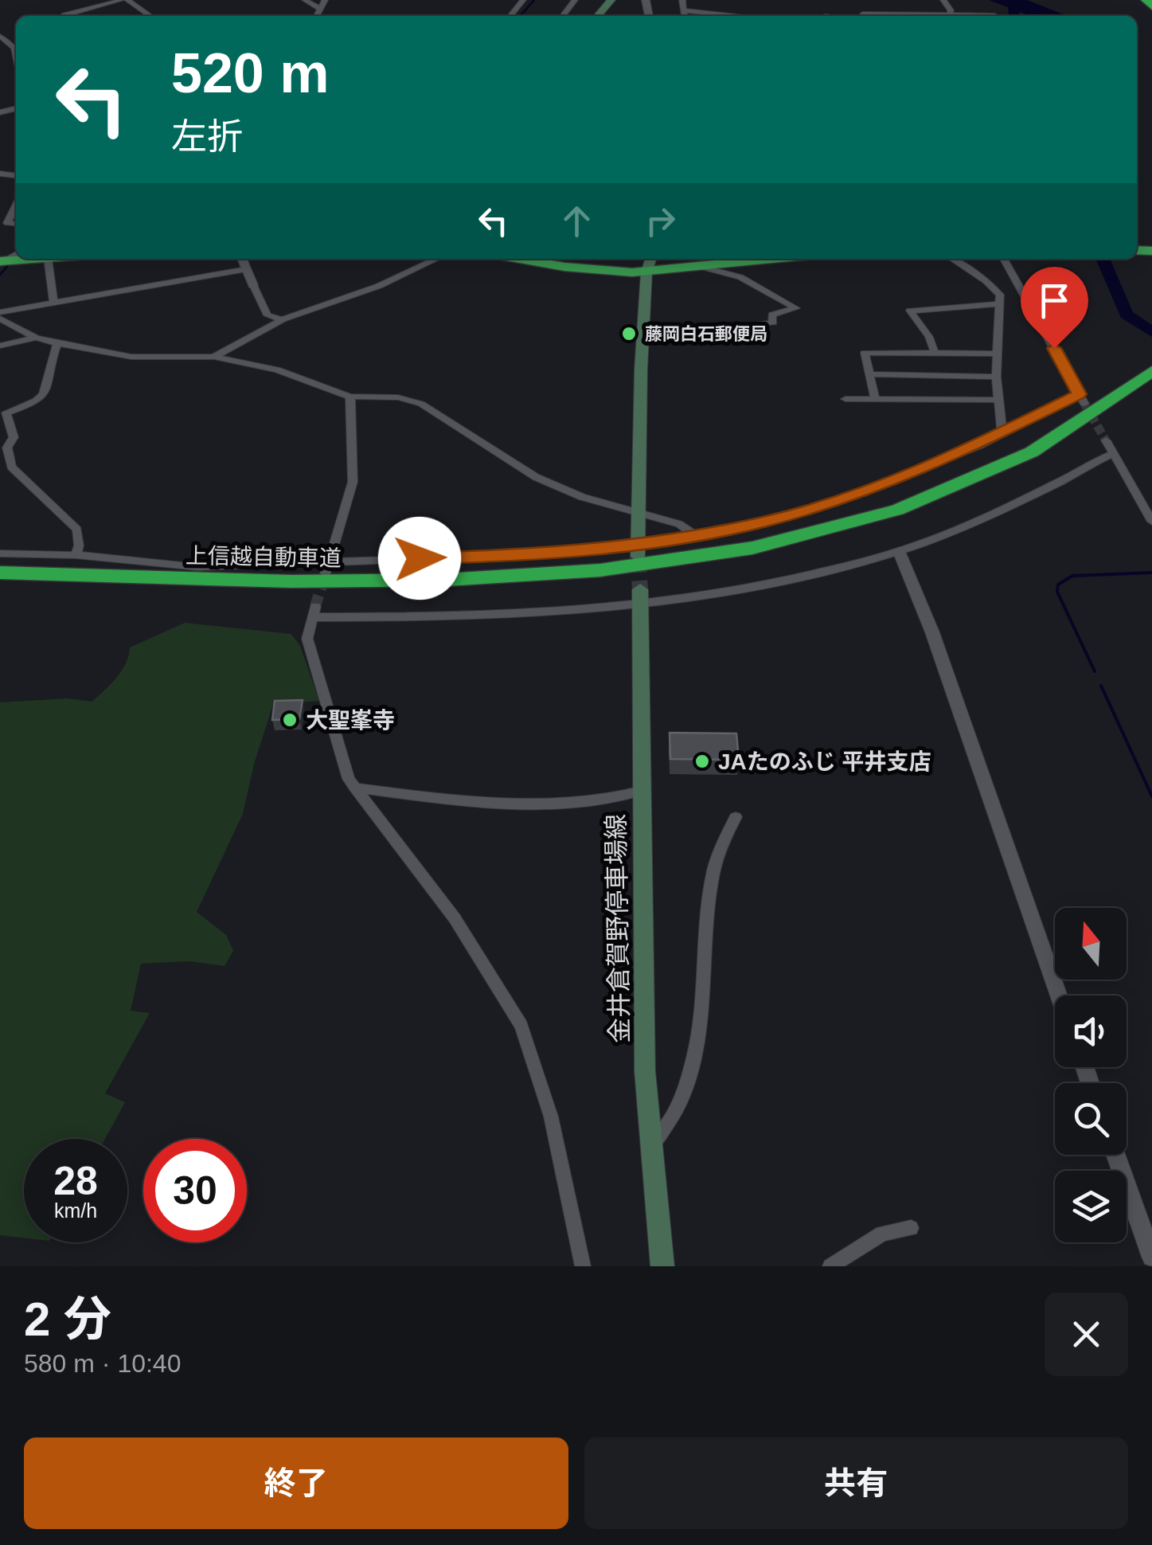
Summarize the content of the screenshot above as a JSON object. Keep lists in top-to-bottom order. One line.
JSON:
{"streets":{"highway":["上信越自動車道"],"main road":["金井倉賀野停車場線"]},"places":["藤岡白石郵便局","大聖峯寺","JAたのふじ 平井支店"],"north":"top","page":{"turn":["520 m","左折"],"speed":"28 km/h","limit":"30","heading":["2 分","580 m · 10:40"],"buttons":["終了","共有"]}}
